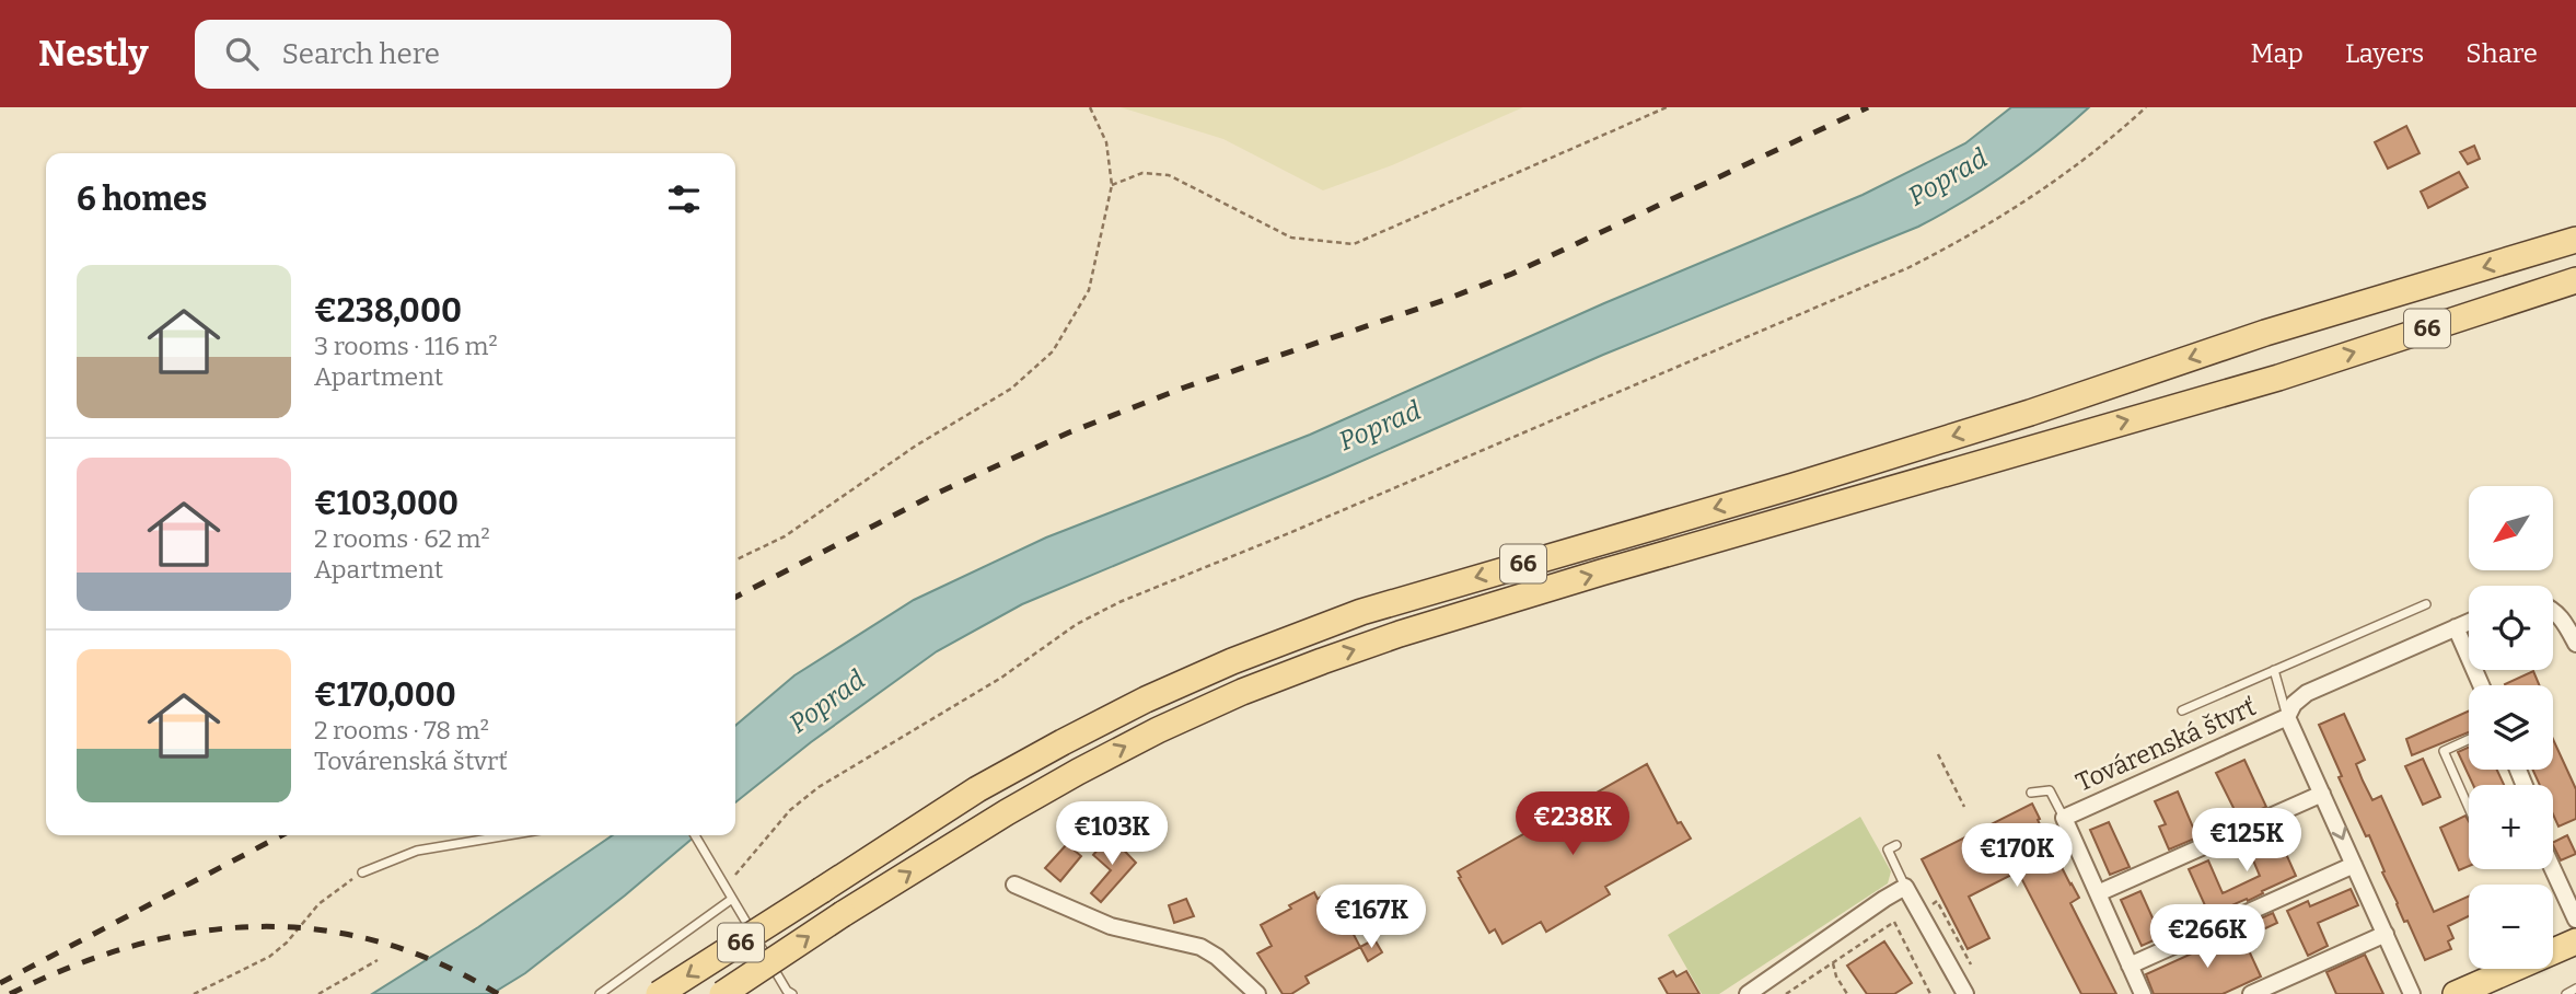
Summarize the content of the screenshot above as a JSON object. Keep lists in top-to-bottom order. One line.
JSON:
{"streets":{"main road":["66"],"street":["Továrenská štvrť"]},"water":["Poprad"],"north":"bottom left","page":{"header":"Nestly","search":"Search here","nav":["Map","Layers","Share"],"heading":"6 homes","list":[{"name":"€238,000","note":"3 rooms · 116 m² · Apartment"},{"name":"€103,000","note":"2 rooms · 62 m² · Apartment"},{"name":"€170,000","note":"2 rooms · 78 m² · Továrenská štvrť"}],"map_buttons":["+","−"],"price":["€238K","€103K","€125K","€170K","€167K","€266K"]}}
